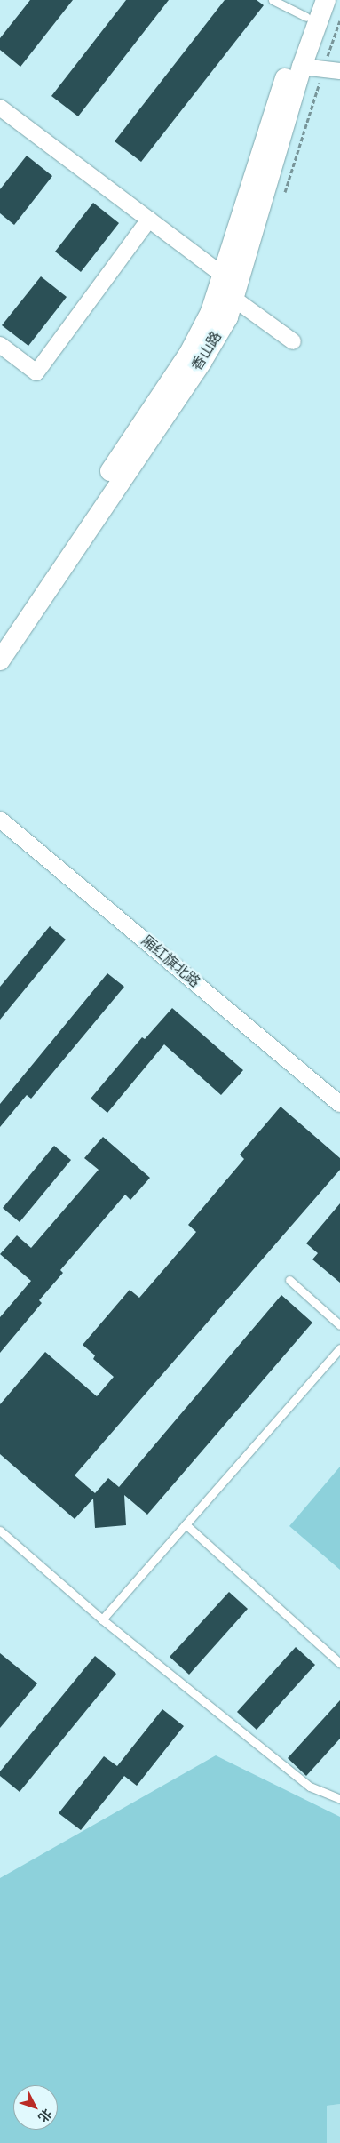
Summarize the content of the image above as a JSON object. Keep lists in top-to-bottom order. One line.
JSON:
{"streets":{"street":["香山路","厢红旗北路"]},"north":"bottom right"}
